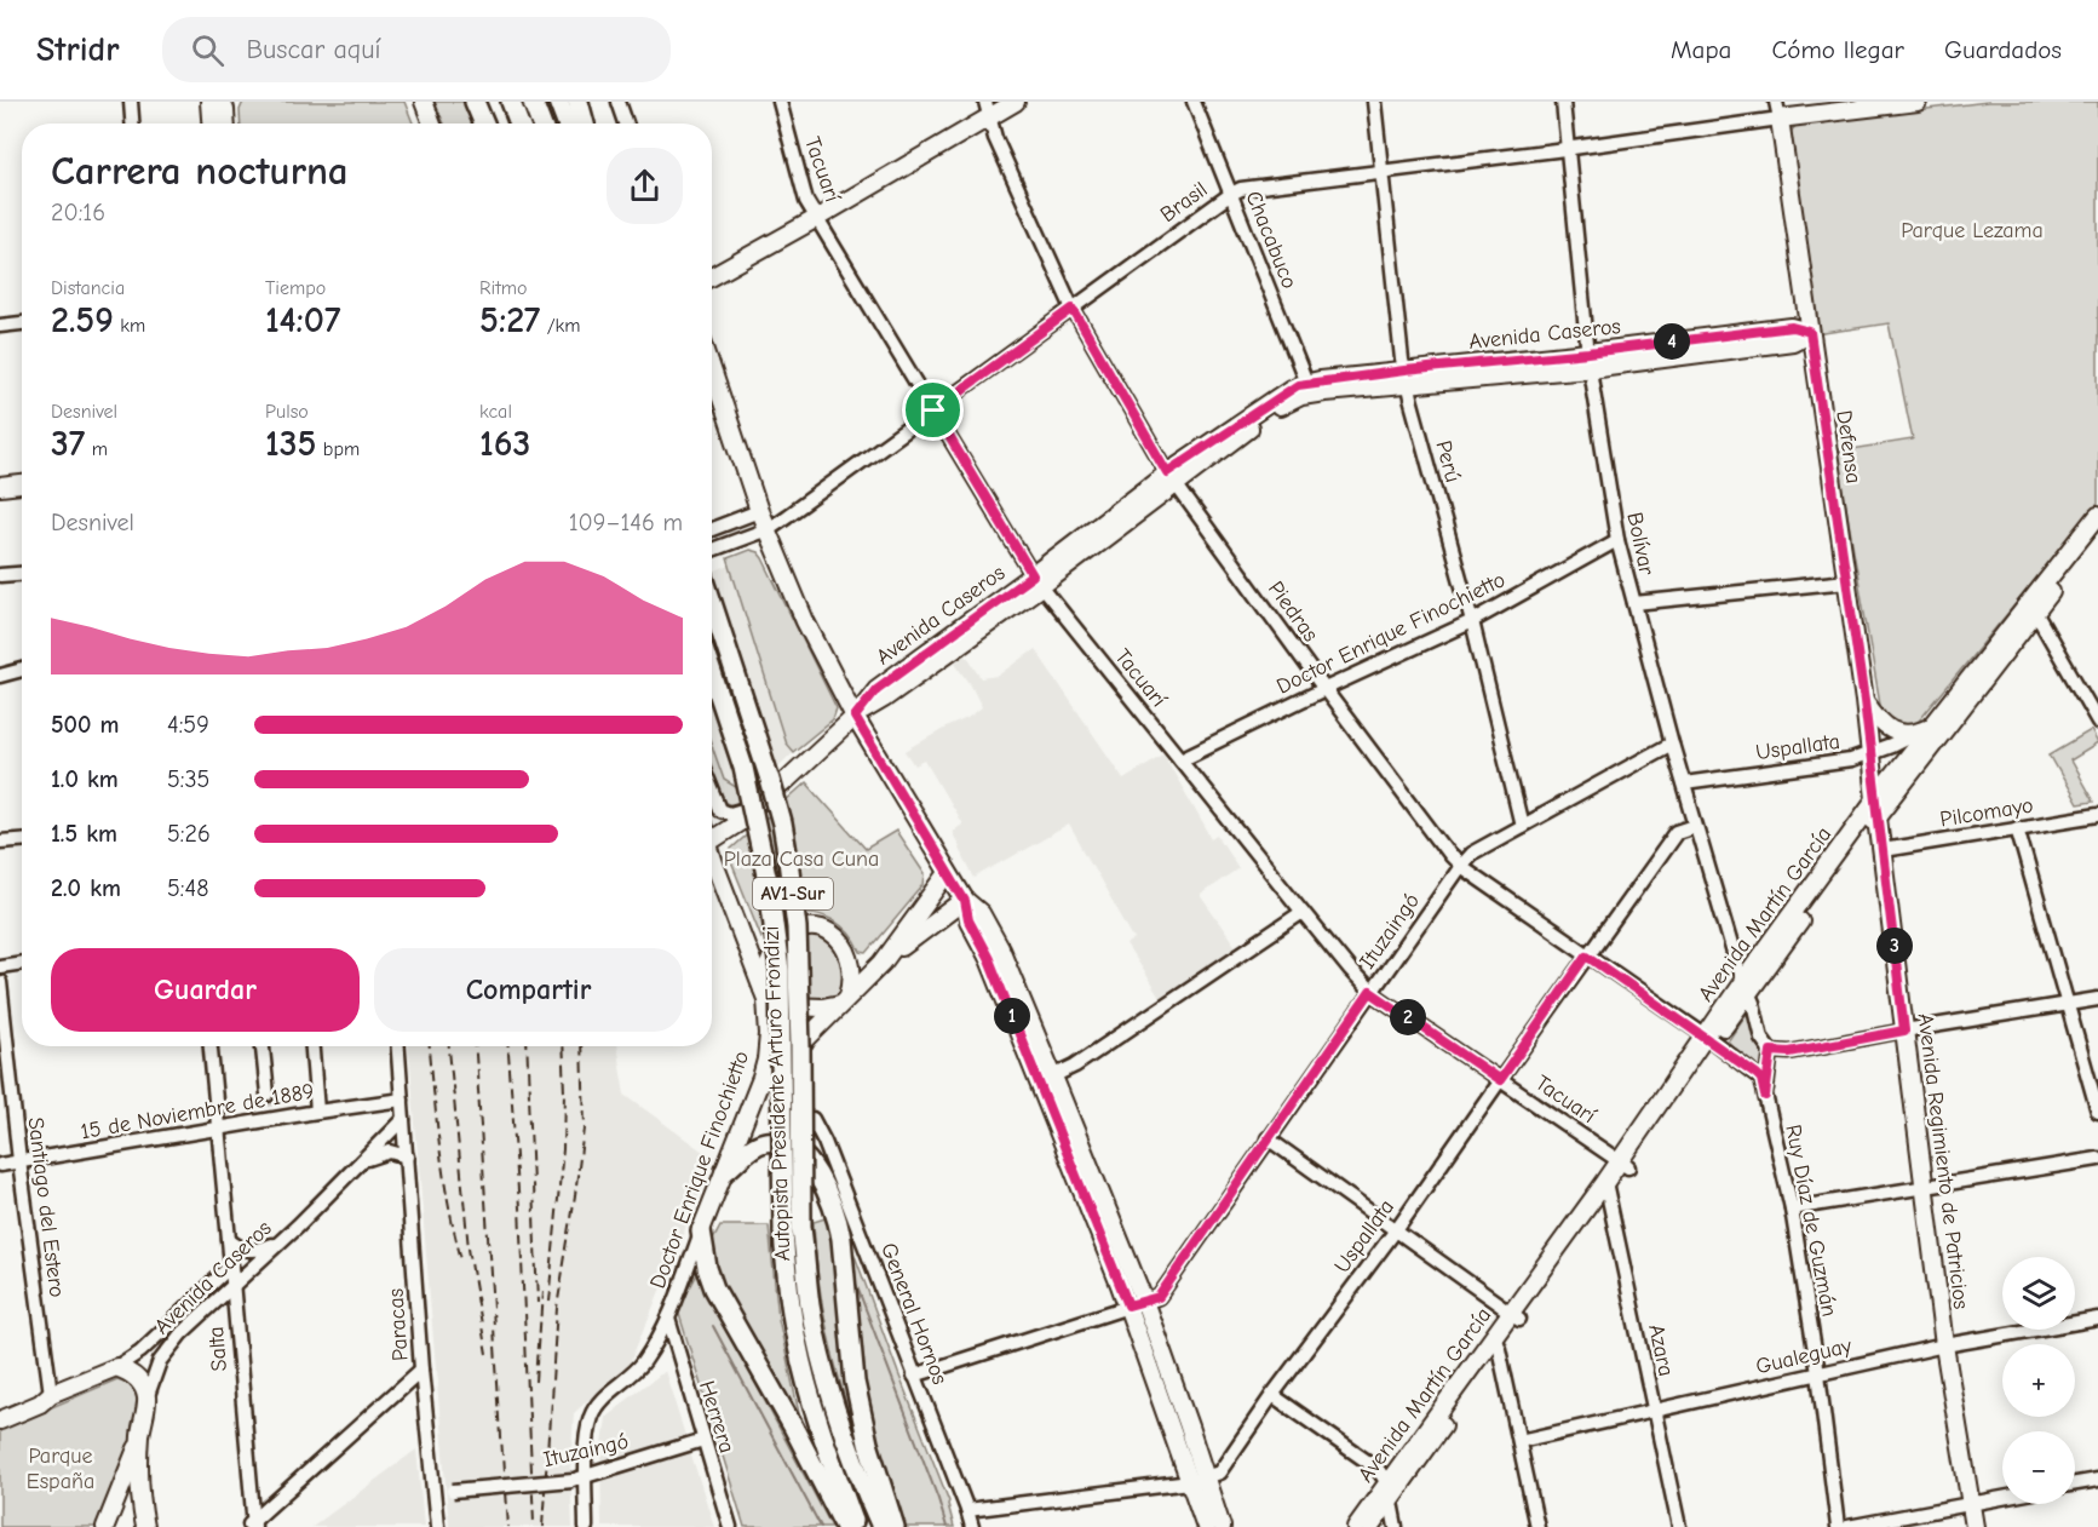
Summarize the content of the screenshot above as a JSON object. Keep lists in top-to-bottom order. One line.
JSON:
{"streets":{"highway":["AV1-Sur","Autopista Presidente Arturo Frondizi"],"main road":["Avenida Caseros","Defensa","Doctor Enrique Finochietto","Avenida Martín García","Avenida Regimiento de Patricios"],"street":["Tacuarí","Brasil","Chacabuco","Perú","Bolívar","Piedras","Uspallata","Pilcomayo","Ituzaingó","15 de Noviembre de 1889","Santiago del Estero","Ruy Díaz de Guzmán","General Hornos","Paracas","Salta","Azara","Gualeguay","Herrera"]},"crossings":[["Tacuarí","Brasil"],["Tacuarí","Avenida Caseros"],["Tacuarí","Doctor Enrique Finochietto"],["Tacuarí","Uspallata"],["Tacuarí","Avenida Martín García"],["Tacuarí","Ituzaingó"],["Brasil","Chacabuco"],["Brasil","Defensa"],["Brasil","Perú"],["Brasil","Bolívar"],["Brasil","Piedras"],["Chacabuco","Avenida Caseros"],["Avenida Caseros","Defensa"],["Avenida Caseros","Perú"],["Avenida Caseros","Bolívar"],["Avenida Caseros","Piedras"],["Avenida Caseros","Santiago del Estero"],["Avenida Caseros","Paracas"],["Avenida Caseros","Salta"],["Defensa","Uspallata"],["Defensa","Avenida Martín García"],["Defensa","Avenida Regimiento de Patricios"],["Perú","Doctor Enrique Finochietto"],["Perú","Ituzaingó"],["Bolívar","Doctor Enrique Finochietto"],["Bolívar","Uspallata"],["Bolívar","Avenida Martín García"],["Bolívar","Ituzaingó"],["Piedras","Doctor Enrique Finochietto"],["Piedras","Uspallata"],["Piedras","Avenida Martín García"],["Piedras","Ituzaingó"],["Piedras","Ruy Díaz de Guzmán"],["Doctor Enrique Finochietto","Ituzaingó"],["Doctor Enrique Finochietto","Herrera"],["Pilcomayo","Avenida Regimiento de Patricios"],["Avenida Martín García","Avenida Regimiento de Patricios"],["Avenida Martín García","Ruy Díaz de Guzmán"],["Avenida Martín García","Azara"],["Ituzaingó","General Hornos"],["Ituzaingó","Paracas"],["Ituzaingó","Herrera"],["15 de Noviembre de 1889","Santiago del Estero"],["15 de Noviembre de 1889","Paracas"],["15 de Noviembre de 1889","Salta"],["Avenida Regimiento de Patricios","Gualeguay"],["Ruy Díaz de Guzmán","Gualeguay"],["Azara","Gualeguay"]],"parks":["Parque Lezama","Plaza Casa Cuna","Parque España"],"page":{"header":"Stridr","search":"Buscar aquí","nav":["Mapa","Cómo llegar","Guardados"],"heading":["Carrera nocturna","20:16"],"stats":[["Distancia","2.59 km"],["Tiempo","14:07"],["Ritmo","5:27 /km"],["Desnivel","37 m"],["Pulso","135 bpm"],["kcal","163"]],"pins":["4","3","1","2"],"chart":["Desnivel","109–146 m"],"list":[{"name":"500 m","note":"4:59"},{"name":"1.0 km","note":"5:35"},{"name":"1.5 km","note":"5:26"},{"name":"2.0 km","note":"5:48"}],"buttons":["Guardar","Compartir"],"map_buttons":["+","−"]}}
